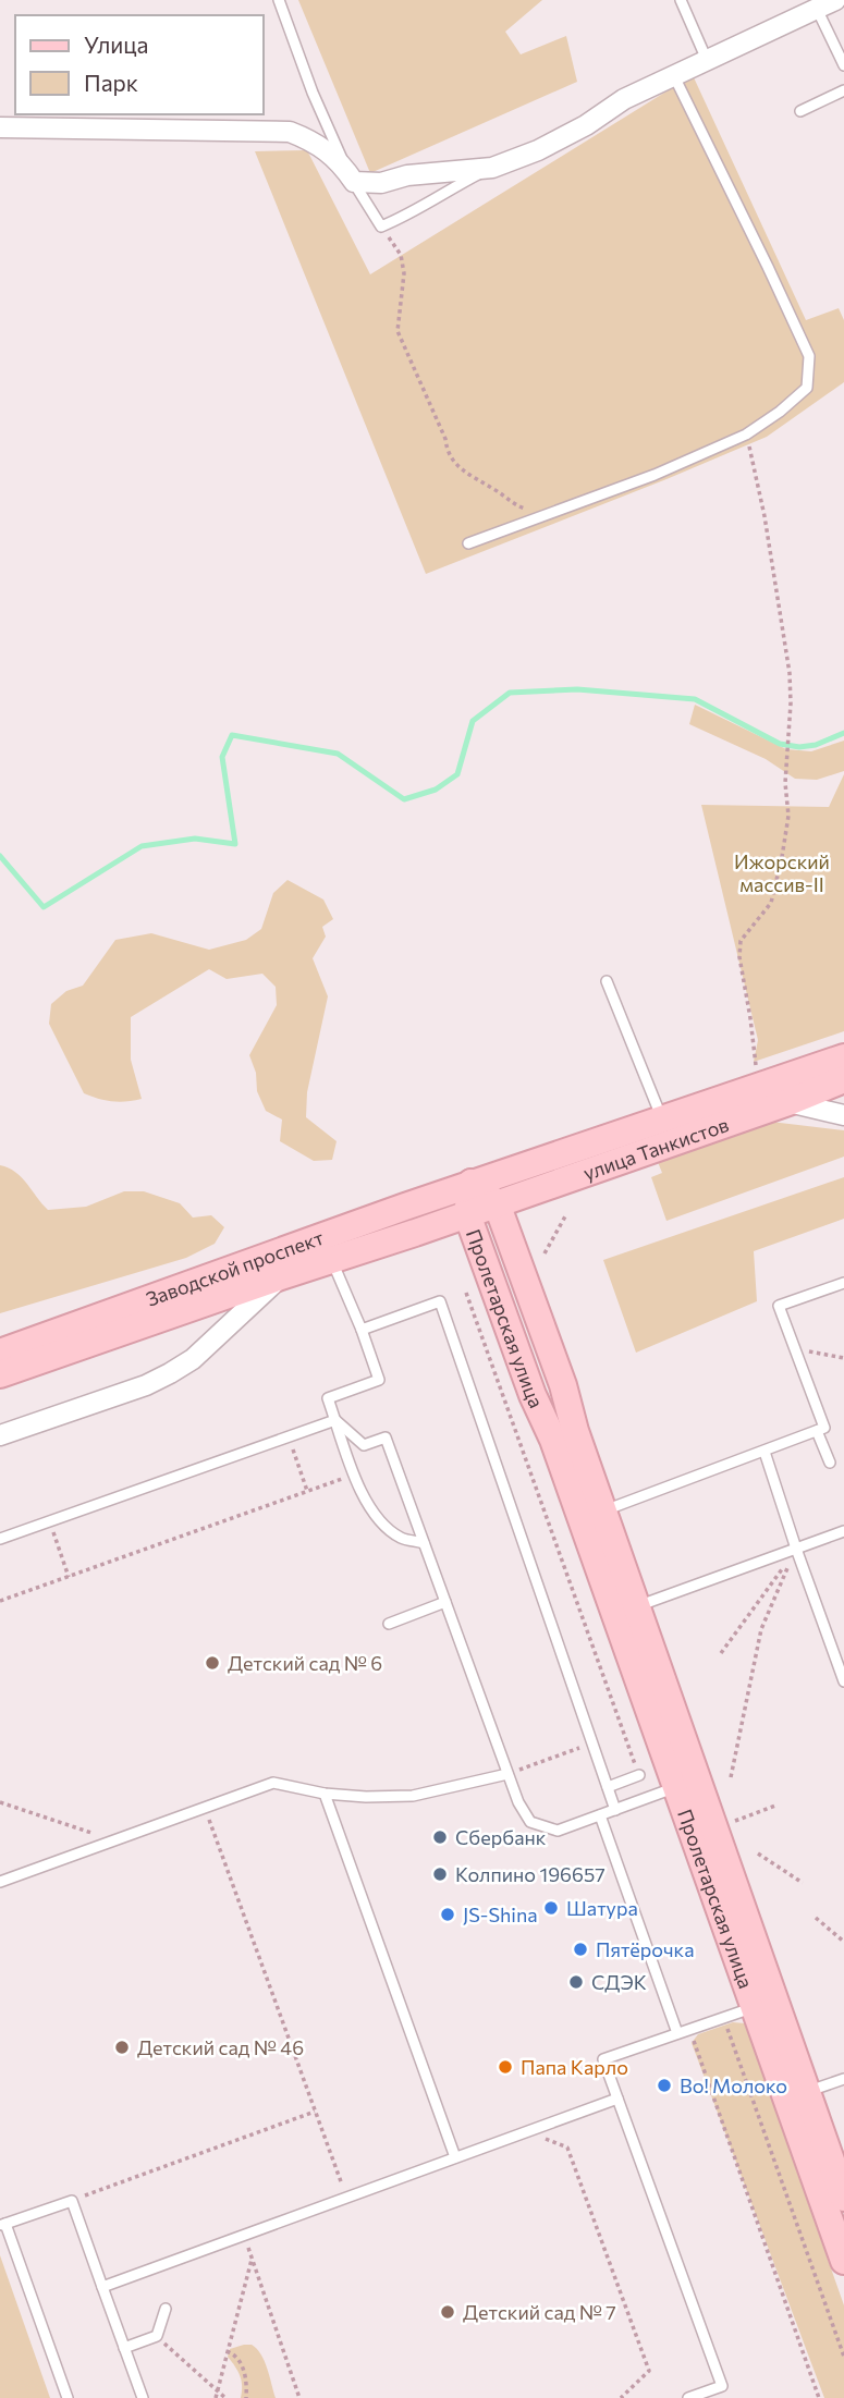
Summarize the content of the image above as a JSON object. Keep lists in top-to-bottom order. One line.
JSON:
{"streets":{"main road":["улица Танкистов","Заводской проспект","Пролетарская улица"]},"crossings":[["улица Танкистов","Заводской проспект"],["улица Танкистов","Пролетарская улица"],["Заводской проспект","Пролетарская улица"]],"parks":["Ижорский массив-II"],"places":["Детский сад № 6","Сбербанк","Колпино 196657","Шатура","JS-Shina","Пятёрочка","СДЭК","Детский сад № 46","Папа Карло","Во! Молоко","Детский сад № 7"],"legend":["Улица","Парк"]}
